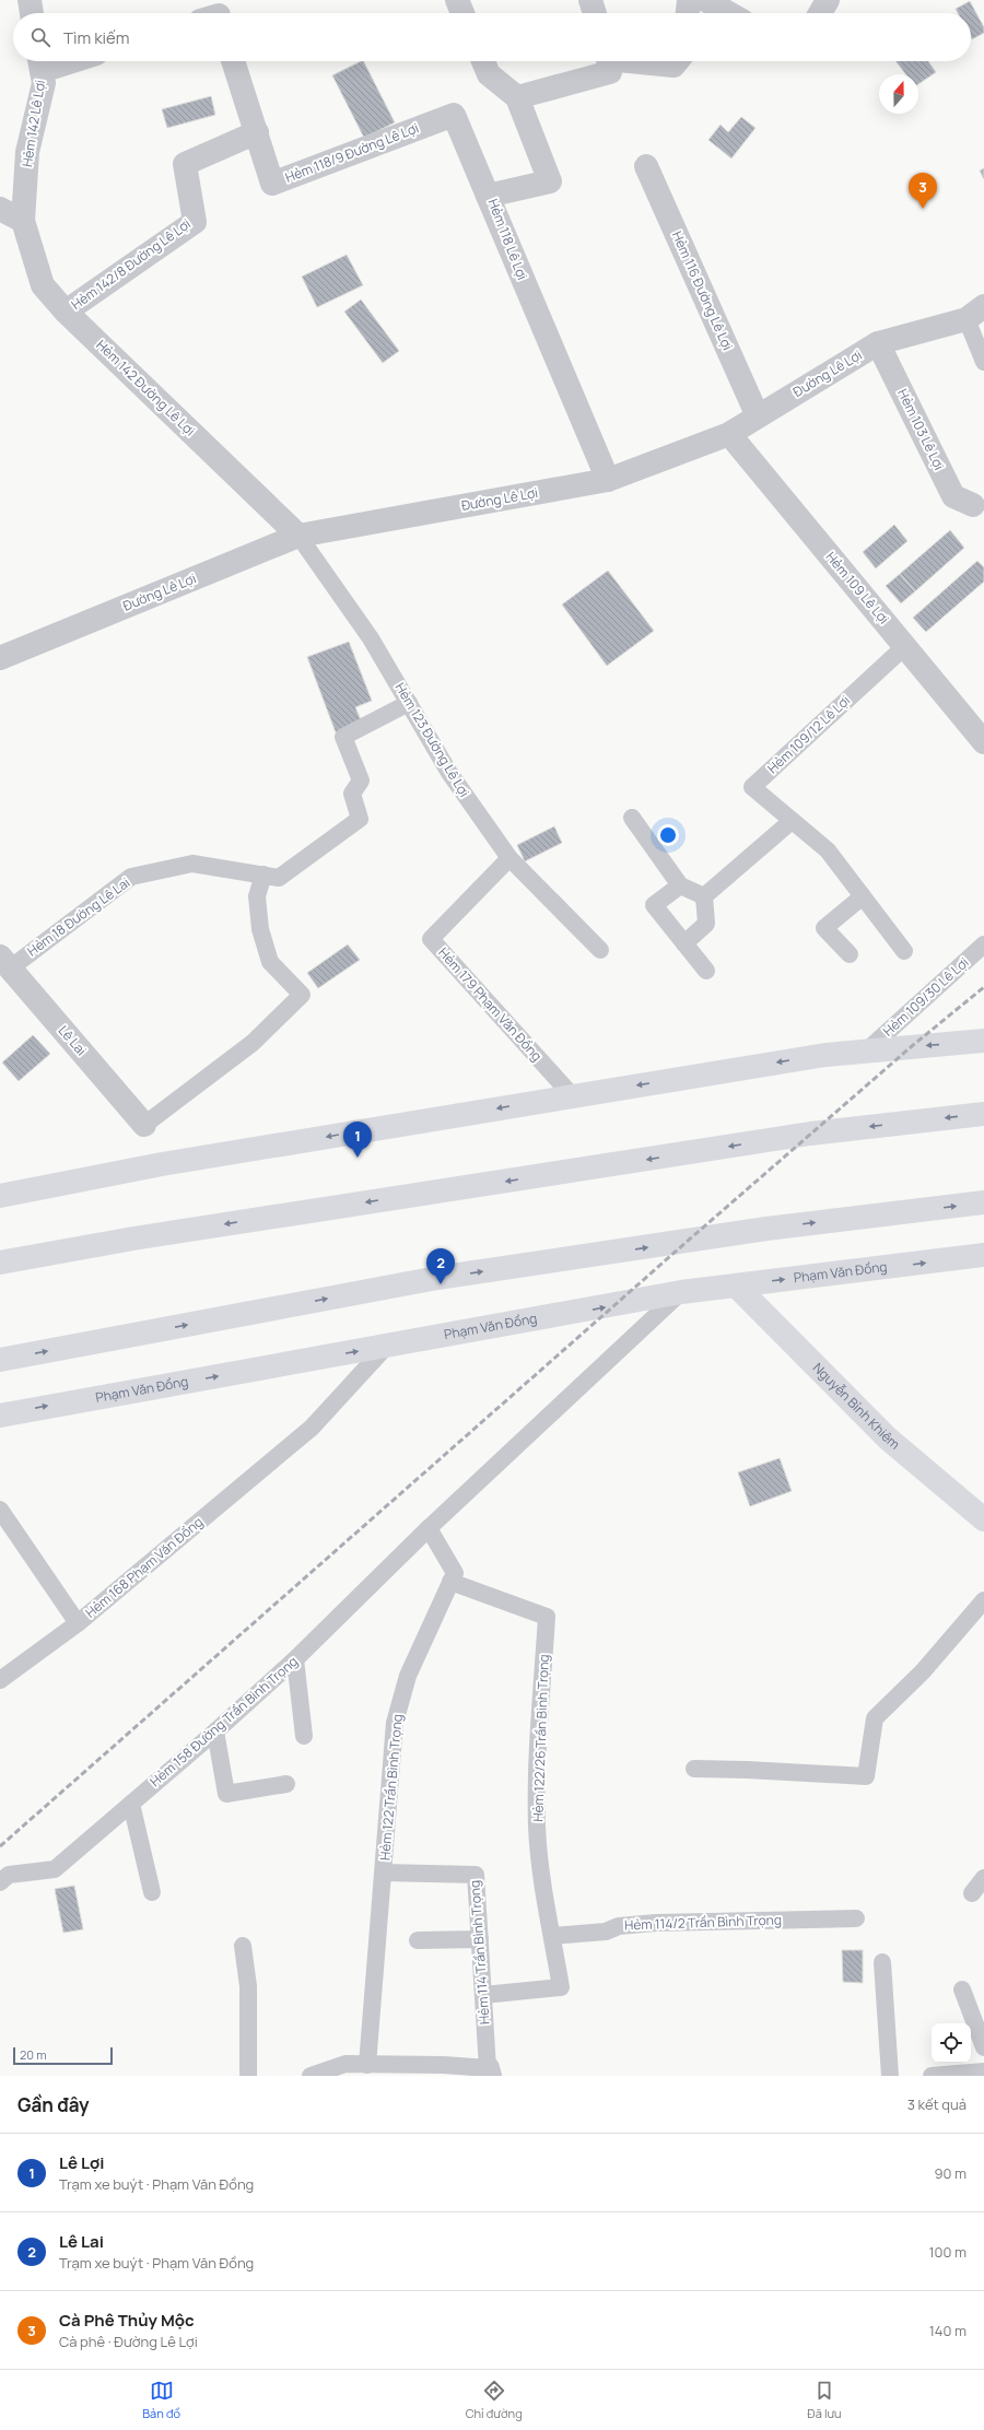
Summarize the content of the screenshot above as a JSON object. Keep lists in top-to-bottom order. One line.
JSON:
{"streets":{"main road":["Phạm Văn Đồng","Nguyễn Bỉnh Khiêm"],"street":["Hẻm 142 Lê Lợi","Hẻm 118/9 Đường Lê Lợi","Hẻm 118 Lê Lợi","Hẻm 142/8 Đường Lê Lợi","Hẻm 116 Đường Lê Lợi","Đường Lê Lợi","Hẻm 142 Đường Lê Lợi","Hẻm 103 Lê Lợi","Hẻm 109 Lê Lợi","Lê Lai"],"lane":["Hẻm 109/12 Lê Lợi","Hẻm 123 Đường Lê Lợi","Hẻm 18 Đường Lê Lai","Hẻm 109/30 Lê Lợi","Hẻm 179 Phạm Văn Đồng","Hẻm 168 Phạm Văn Đồng","Hẻm 158 Đường Trần Bình Trọng","Hẻm 122/26 Trần Bình Trọng","Hẻm 122 Trần Bình Trọng","Hẻm 114/2 Trần Bình Trọng","Hẻm 114 Trần Bình Trọng"]},"crossings":[["Hẻm 142 Lê Lợi","Hẻm 142 Đường Lê Lợi"],["Hẻm 118/9 Đường Lê Lợi","Hẻm 118 Lê Lợi"],["Hẻm 118/9 Đường Lê Lợi","Hẻm 142/8 Đường Lê Lợi"],["Hẻm 118 Lê Lợi","Đường Lê Lợi"],["Hẻm 142/8 Đường Lê Lợi","Hẻm 142 Đường Lê Lợi"],["Hẻm 116 Đường Lê Lợi","Đường Lê Lợi"],["Đường Lê Lợi","Hẻm 142 Đường Lê Lợi"],["Đường Lê Lợi","Hẻm 103 Lê Lợi"],["Đường Lê Lợi","Hẻm 109 Lê Lợi"],["Đường Lê Lợi","Hẻm 123 Đường Lê Lợi"],["Hẻm 142 Đường Lê Lợi","Hẻm 123 Đường Lê Lợi"],["Hẻm 109 Lê Lợi","Hẻm 109/12 Lê Lợi"],["Hẻm 123 Đường Lê Lợi","Hẻm 18 Đường Lê Lai"],["Hẻm 123 Đường Lê Lợi","Hẻm 179 Phạm Văn Đồng"],["Hẻm 18 Đường Lê Lai","Lê Lai"],["Phạm Văn Đồng","Nguyễn Bỉnh Khiêm"],["Phạm Văn Đồng","Hẻm 168 Phạm Văn Đồng"],["Phạm Văn Đồng","Hẻm 158 Đường Trần Bình Trọng"],["Hẻm 158 Đường Trần Bình Trọng","Hẻm 122 Trần Bình Trọng"],["Hẻm 122/26 Trần Bình Trọng","Hẻm 122 Trần Bình Trọng"],["Hẻm 122/26 Trần Bình Trọng","Hẻm 114/2 Trần Bình Trọng"],["Hẻm 122/26 Trần Bình Trọng","Hẻm 114 Trần Bình Trọng"],["Hẻm 122 Trần Bình Trọng","Hẻm 114 Trần Bình Trọng"]],"scale_bar":"20 m","north":"top","page":{"search":"Tìm kiếm","pins":["3","1","2"],"scale":"20 m","heading":["Gần đây","3 kết quả"],"list":[{"mark":"1","name":"Lê Lợi","note":"Trạm xe buýt · Phạm Văn Đồng","value":"90 m"},{"mark":"2","name":"Lê Lai","note":"Trạm xe buýt · Phạm Văn Đồng","value":"100 m"},{"mark":"3","name":"Cà Phê Thủy Mộc","note":"Cà phê · Đường Lê Lợi","value":"140 m"}],"nav":["Bản đồ","Chỉ đường","Đã lưu"]}}
